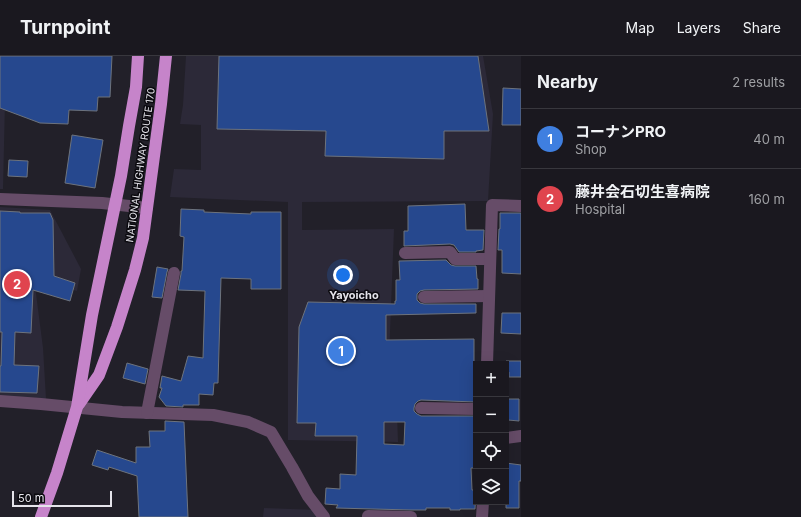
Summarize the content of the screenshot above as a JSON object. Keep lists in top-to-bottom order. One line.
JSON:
{"streets":{"highway":["NATIONAL HIGHWAY ROUTE 170"]},"districts":["Yayoicho"],"scale_bar":"50 m","page":{"header":"Turnpoint","nav":["Map","Layers","Share"],"heading":["Nearby","2 results"],"list":[{"mark":"1","name":"コーナンPRO","note":"Shop","value":"40 m"},{"mark":"2","name":"藤井会石切生喜病院","note":"Hospital","value":"160 m"}],"pins":["2","1"],"map_buttons":["+","−"],"scale":"50 m"}}
